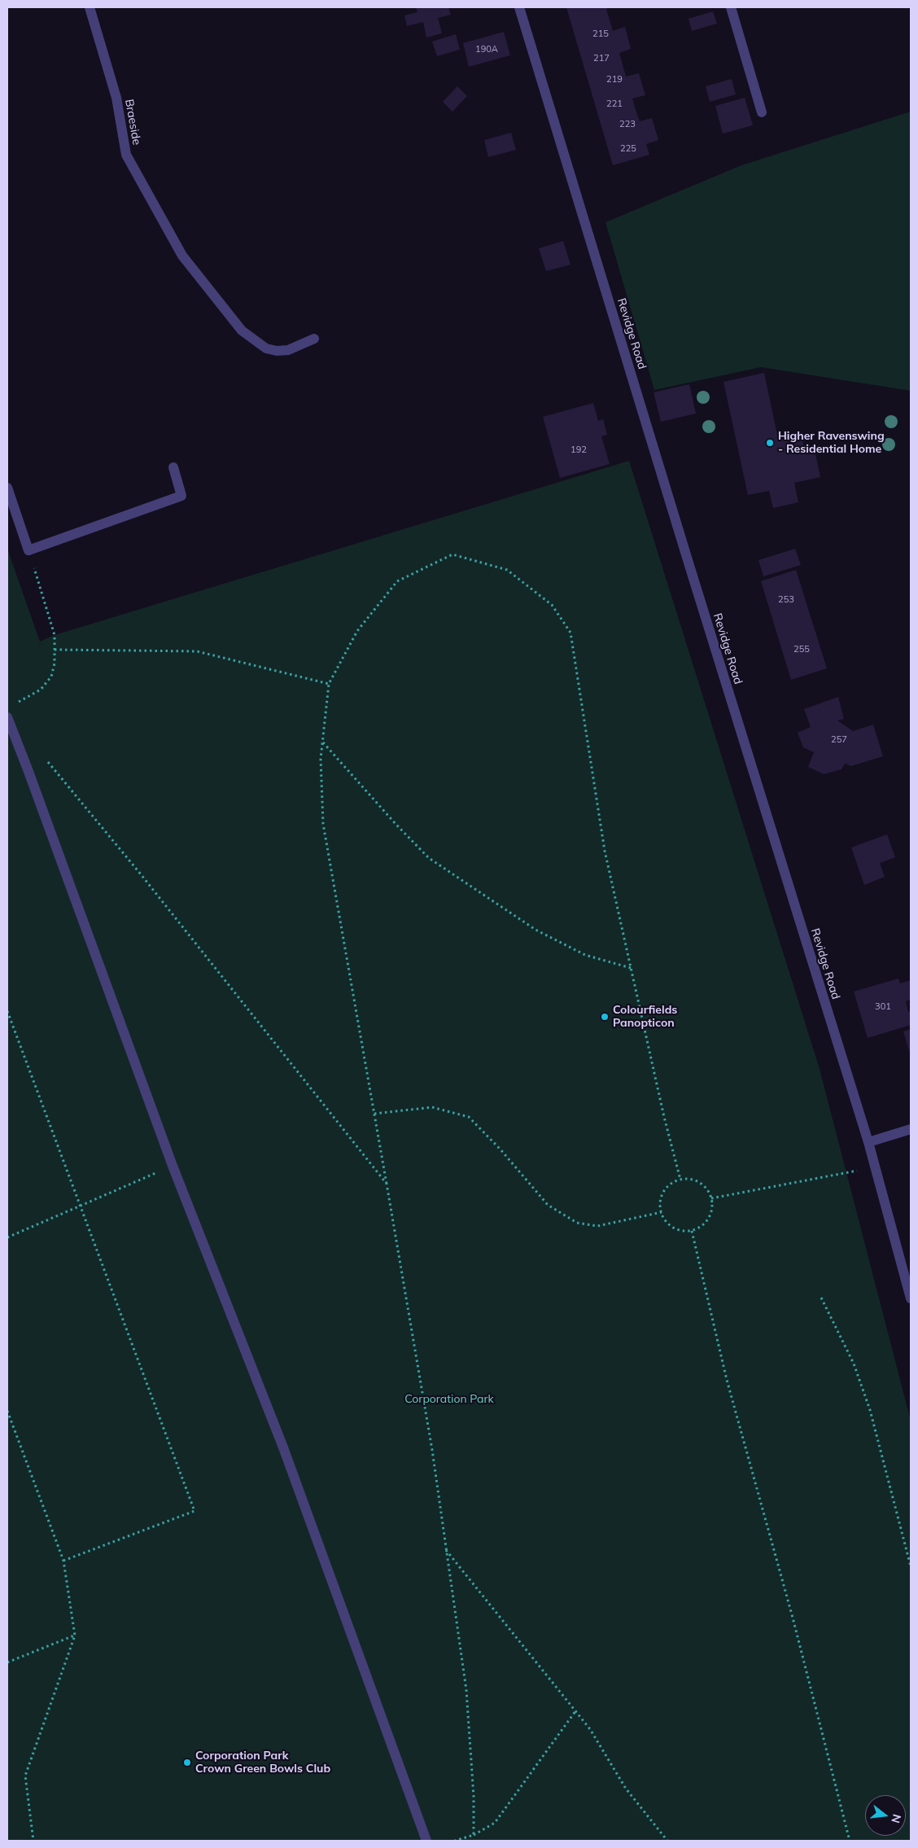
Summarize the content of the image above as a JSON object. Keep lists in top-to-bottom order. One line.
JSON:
{"streets":{"street":["Braeside","Revidge Road"]},"parks":["Corporation Park"],"places":["Higher Ravenswing - Residential Home","Colourfields Panopticon","Corporation Park Crown Green Bowls Club"],"house_numbers":["215","190A","217","219","221","223","225","192","253","255","257","301"],"north":"right"}
